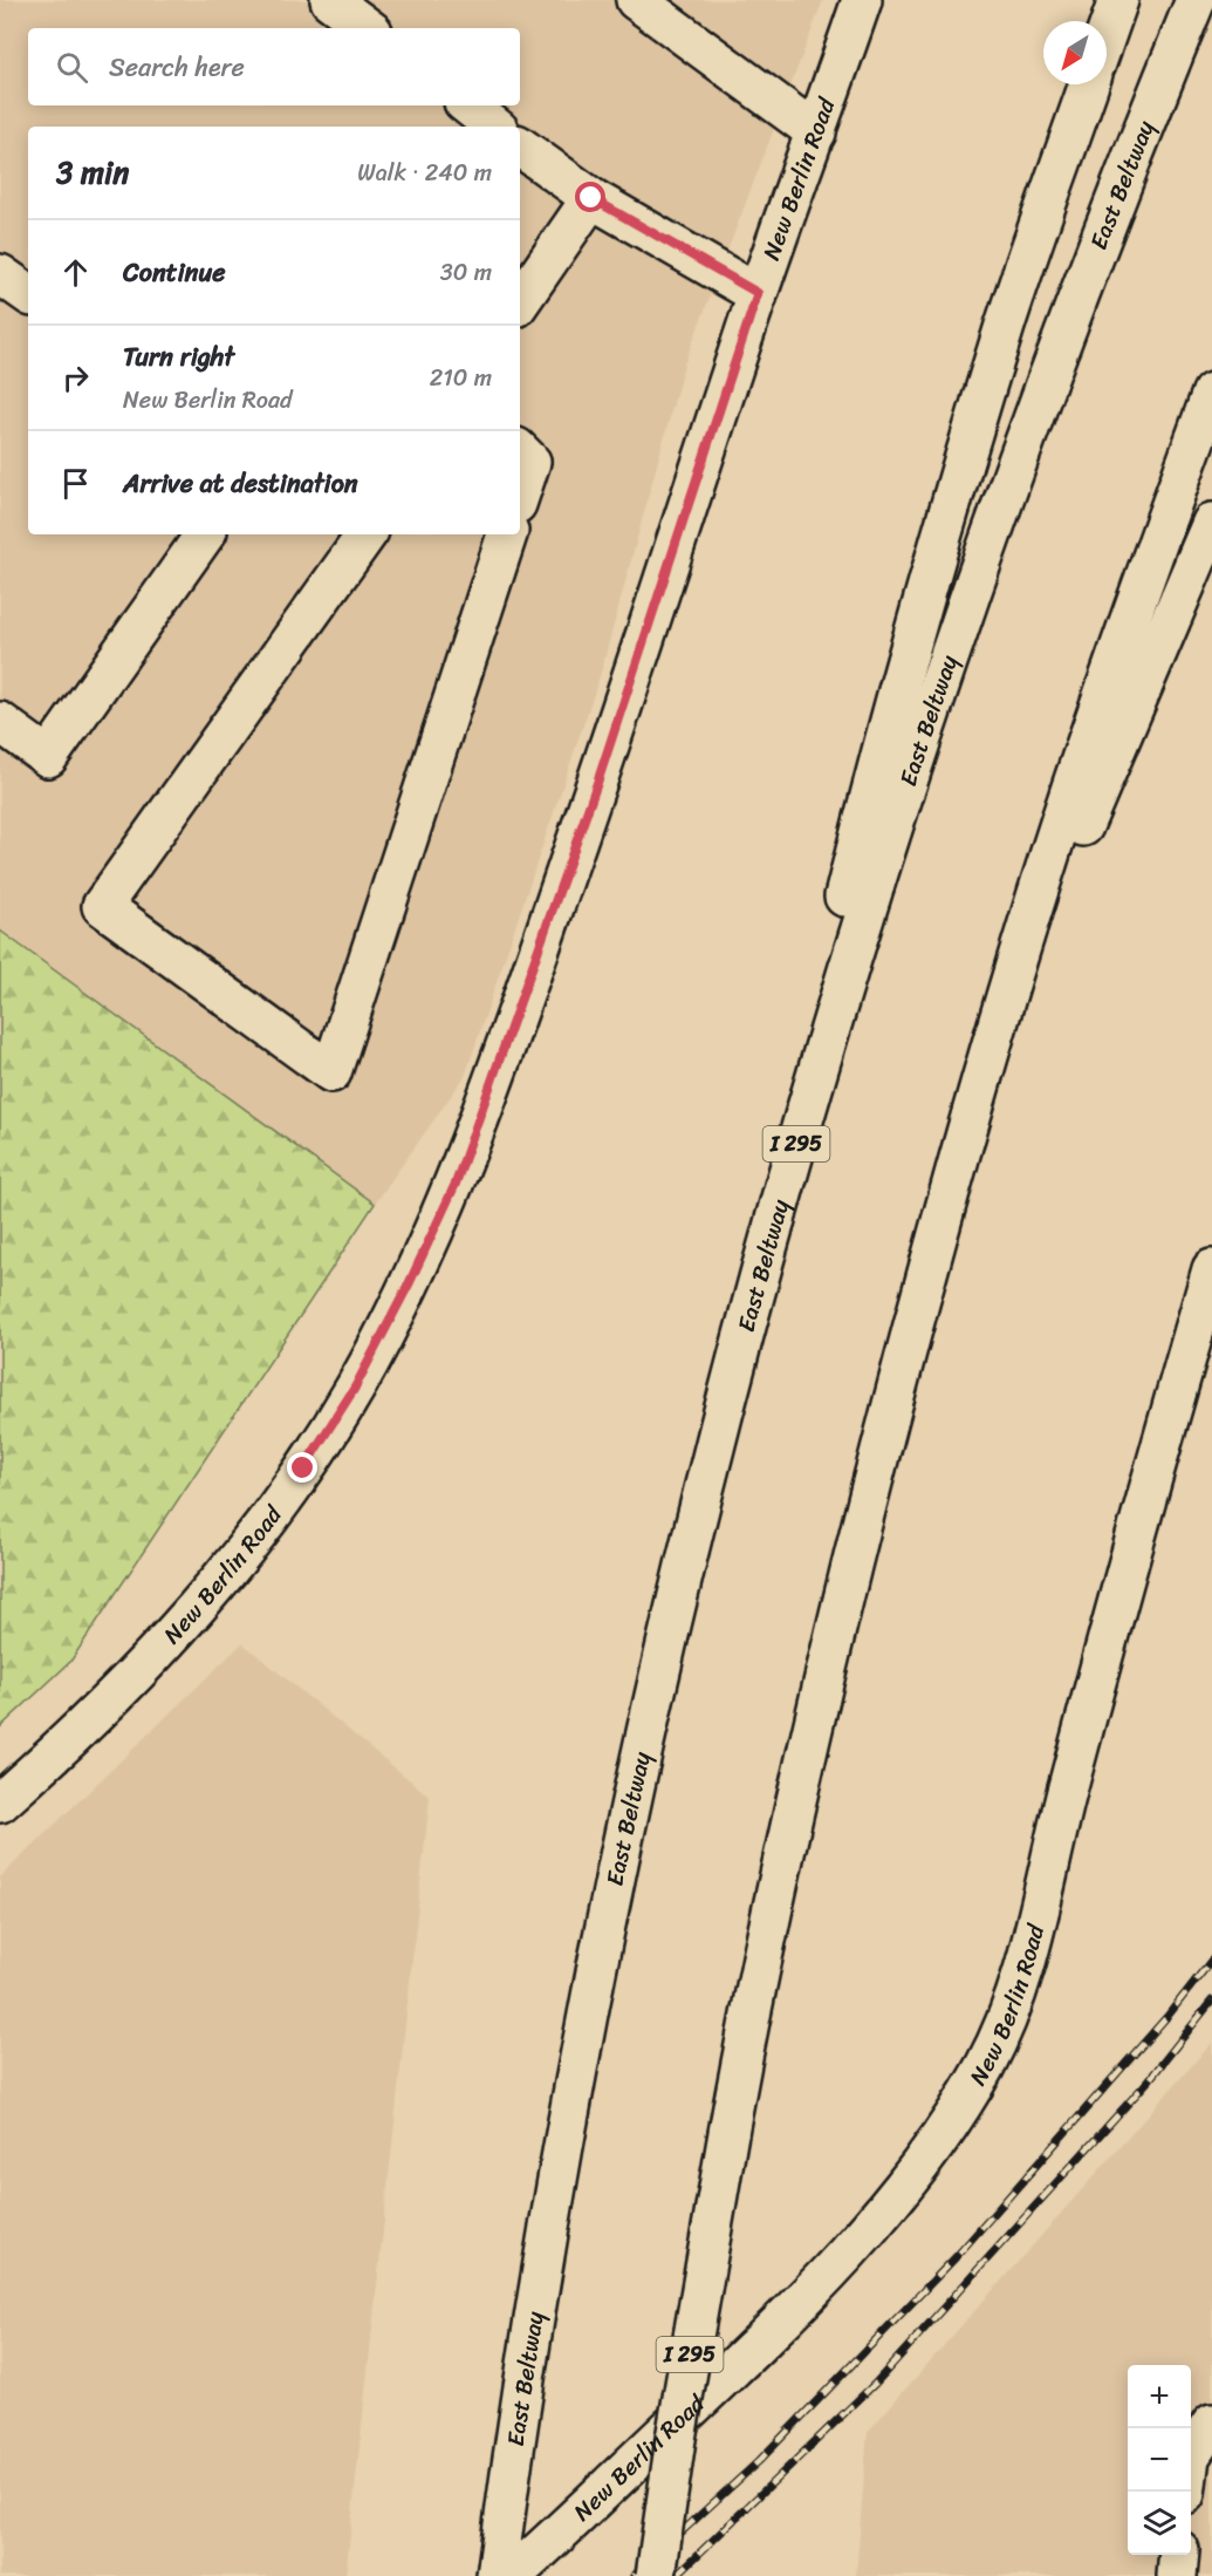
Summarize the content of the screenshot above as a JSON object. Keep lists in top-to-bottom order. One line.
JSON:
{"streets":{"main road":["New Berlin Road","East Beltway","I 295"]},"north":"bottom left","page":{"search":"Search here","heading":["3 min","Walk · 240 m"],"list":[["Continue","30 m"],["Turn right","New Berlin Road","210 m"],"Arrive at destination"],"map_buttons":["+","−"]}}
